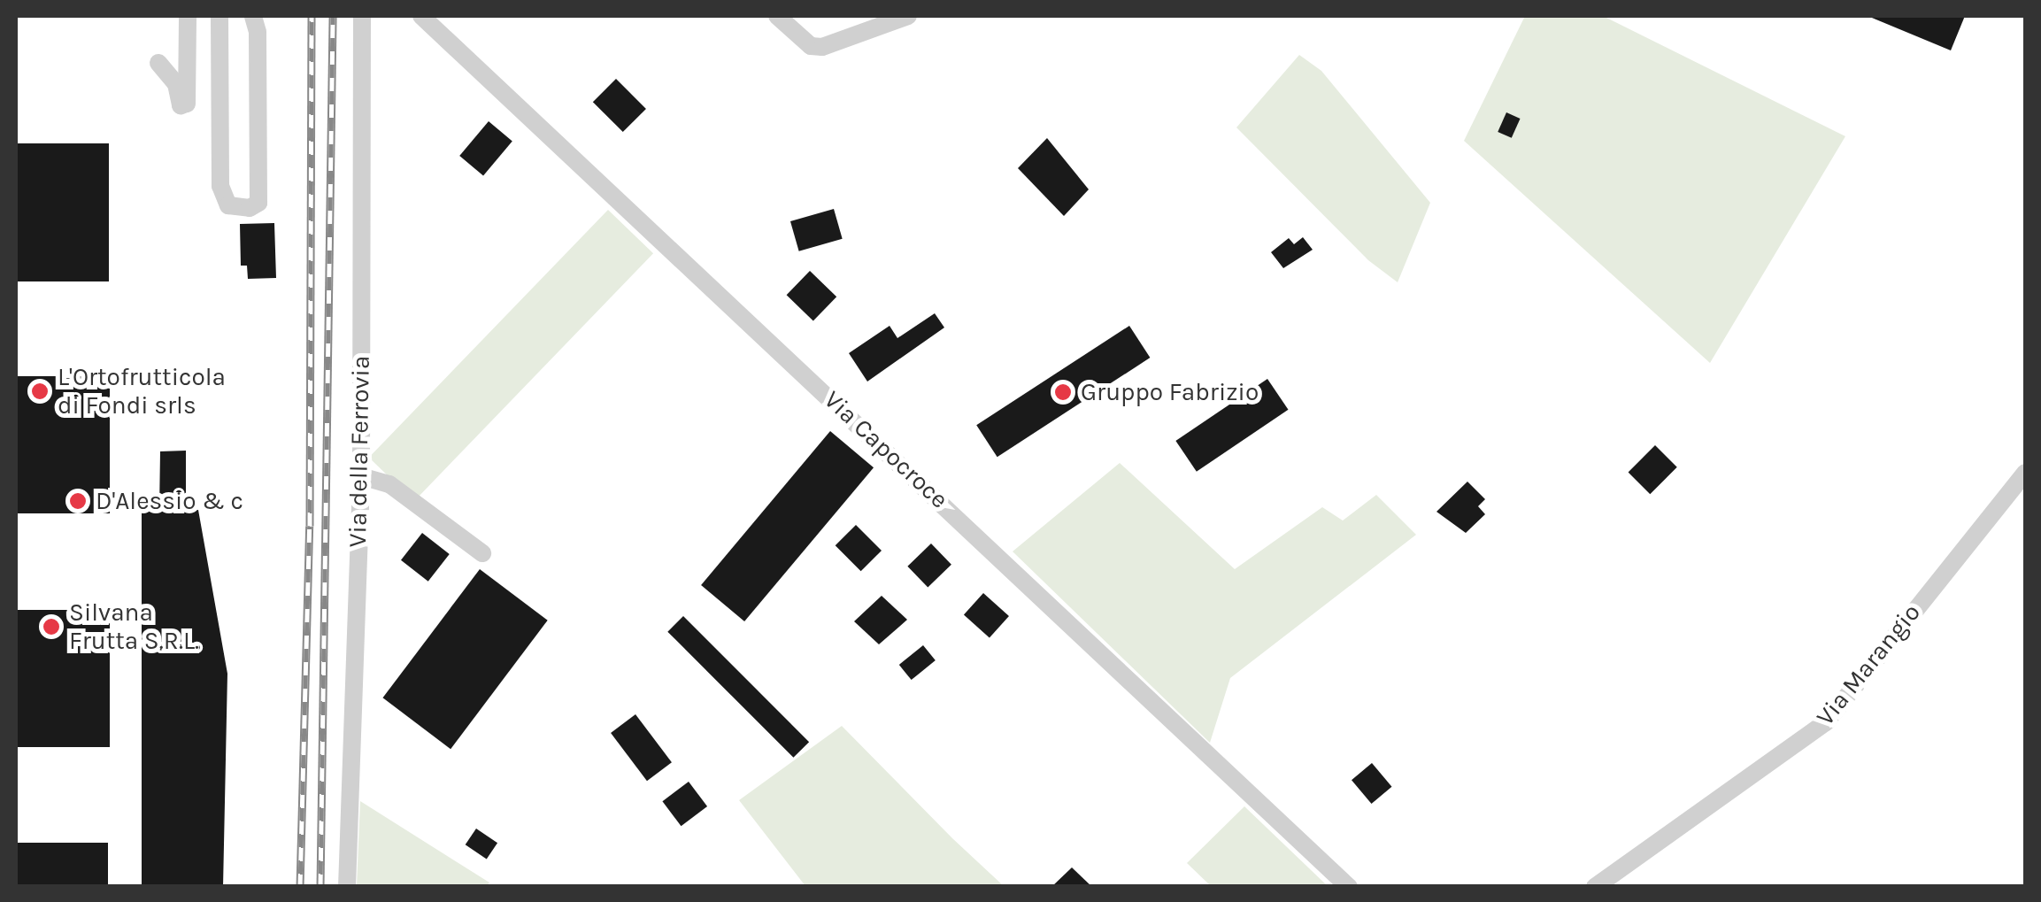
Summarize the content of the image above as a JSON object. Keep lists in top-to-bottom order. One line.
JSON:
{"streets":{"street":["Via Capocroce","Via della Ferrovia","Via Marangio"]},"places":["L'Ortofrutticola di Fondi srls","Gruppo Fabrizio","D'Alessio & c","Silvana Frutta S.R.L."]}
